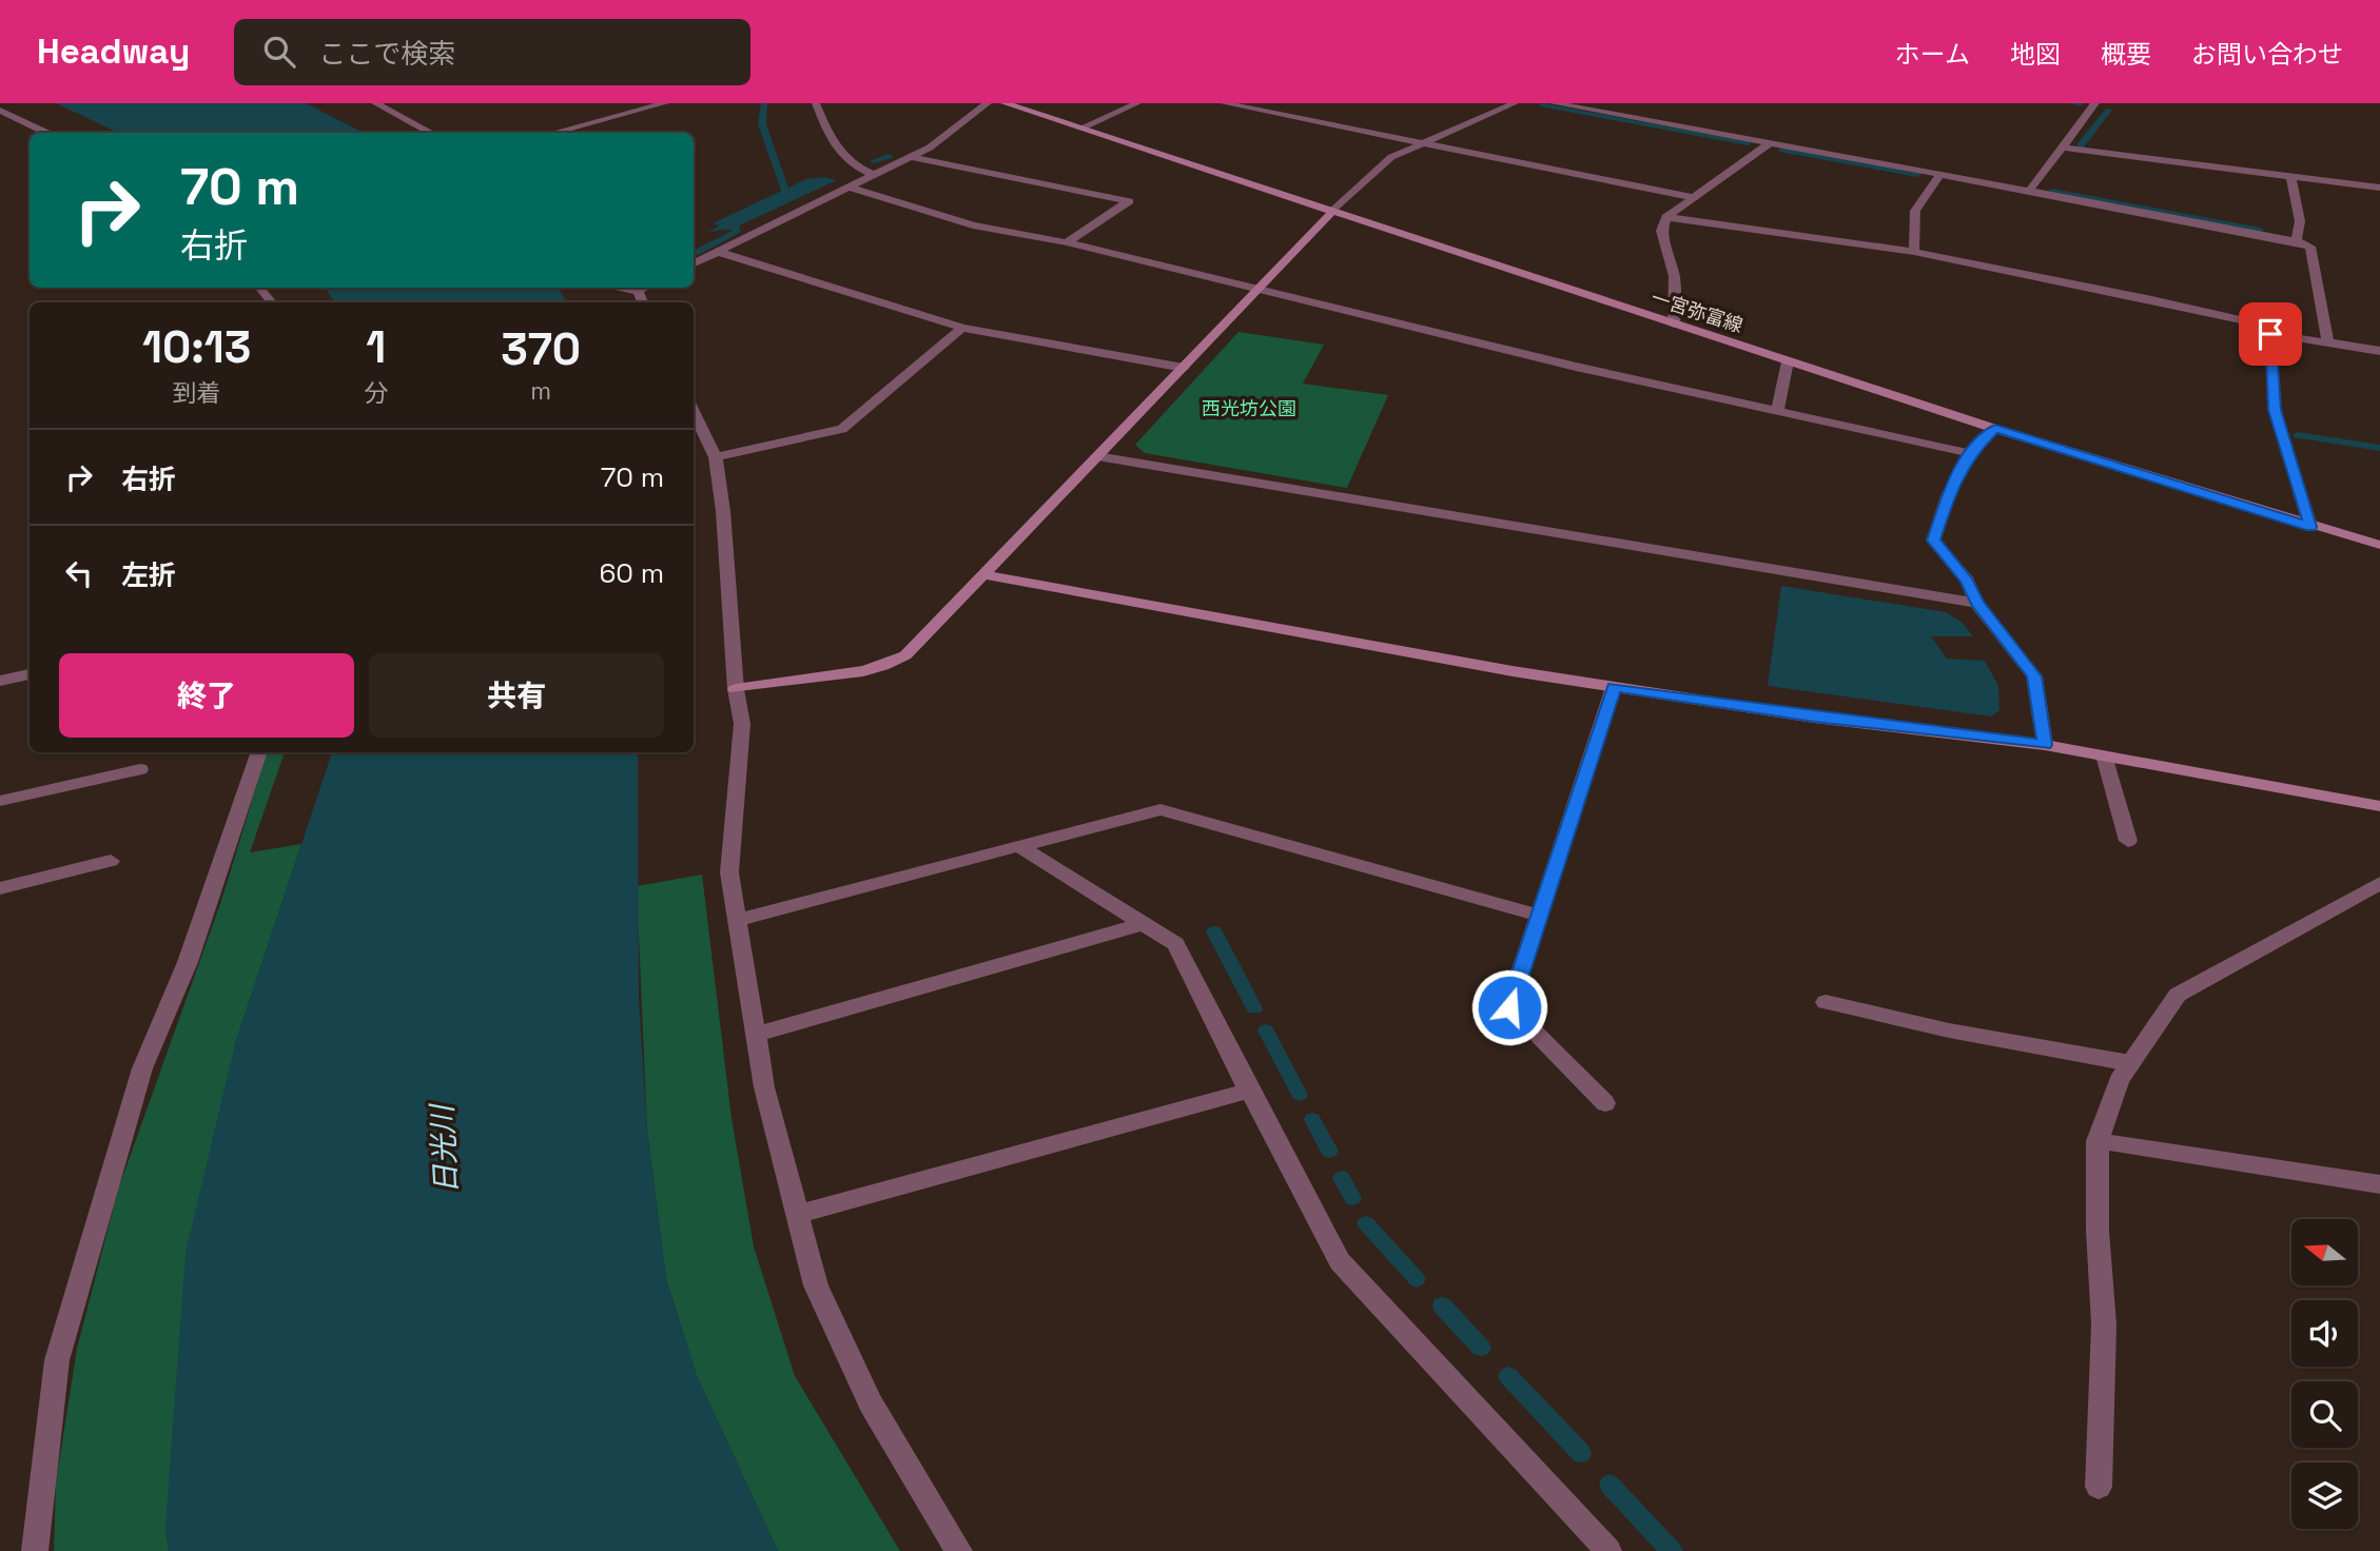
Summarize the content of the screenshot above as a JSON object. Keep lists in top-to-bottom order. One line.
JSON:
{"streets":{"street":["一宮弥富線"]},"water":["日光川"],"parks":["西光坊公園"],"north":"left","page":{"header":"Headway","search":"ここで検索","nav":["ホーム","地図","概要","お問い合わせ"],"turn":["70 m","右折"],"eta":["10:13","到着","1","分","370","m"],"list":[{"name":"右折","value":"70 m"},{"name":"左折","value":"60 m"}],"buttons":["終了","共有"]}}
